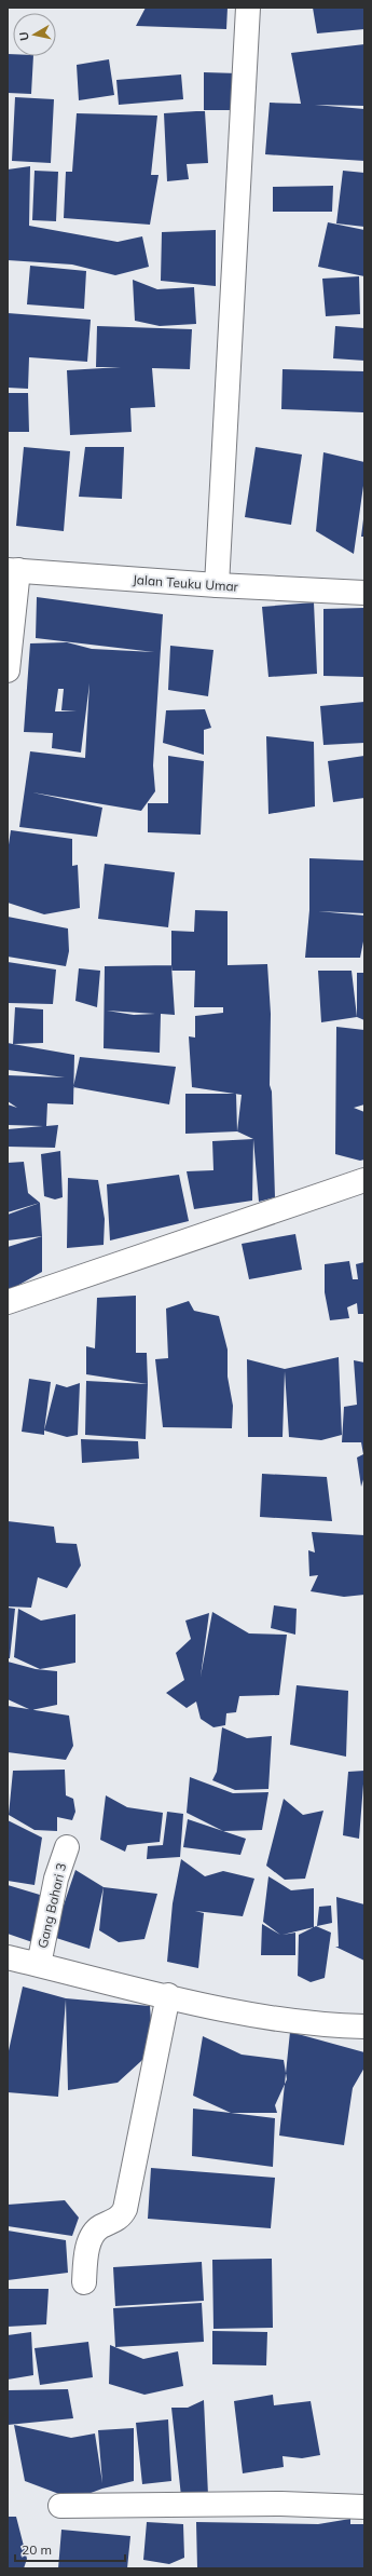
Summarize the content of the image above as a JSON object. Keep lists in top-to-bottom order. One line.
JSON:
{"streets":{"street":["Jalan Teuku Umar","Gang Bahari 3"]},"scale_bar":"20 m","north":"left"}
